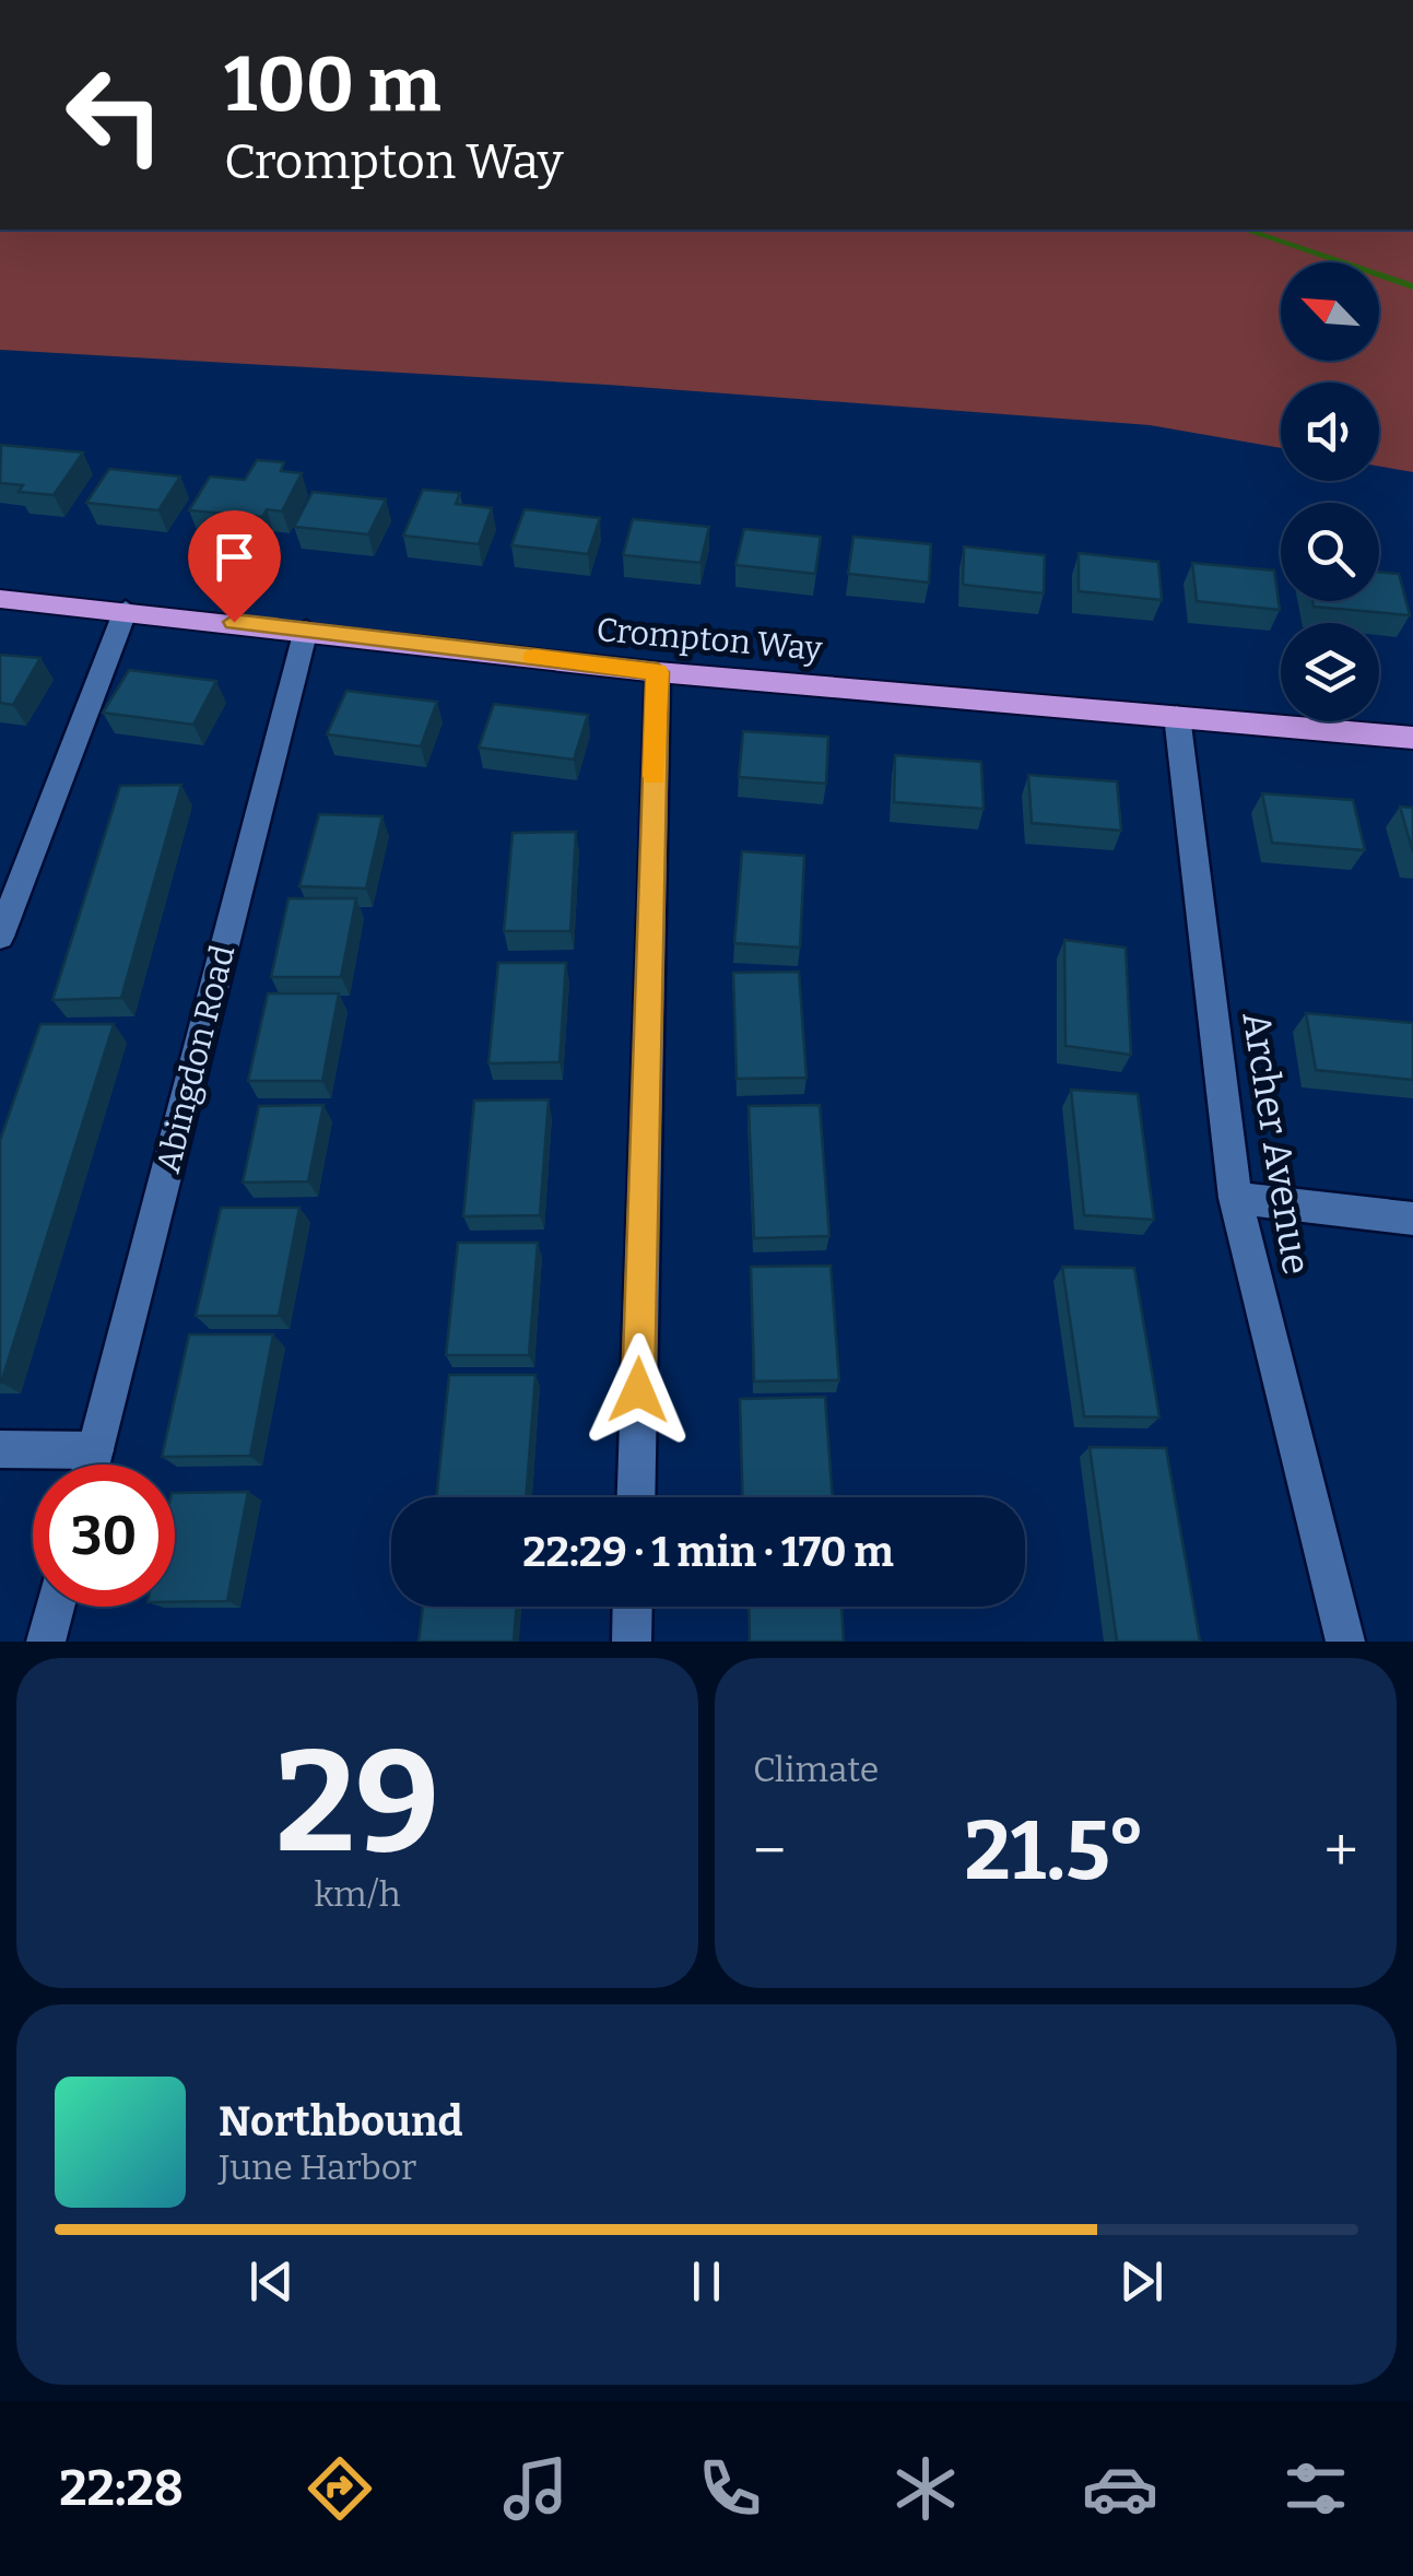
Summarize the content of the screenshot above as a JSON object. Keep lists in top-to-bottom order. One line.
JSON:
{"streets":{"highway":["Crompton Way"],"street":["Abingdon Road","Archer Avenue"]},"crossings":[["Crompton Way","Abingdon Road"],["Crompton Way","Archer Avenue"]],"north":"top left","page":{"turn":["100 m","Crompton Way"],"limit":"30","trip":"22:29 · 1 min · 170 m","tile":[["29","km/h"],"Climate"],"heat":["−","21.5°","+"],"song":["Northbound","June Harbor"],"tabs":"22:28"}}
